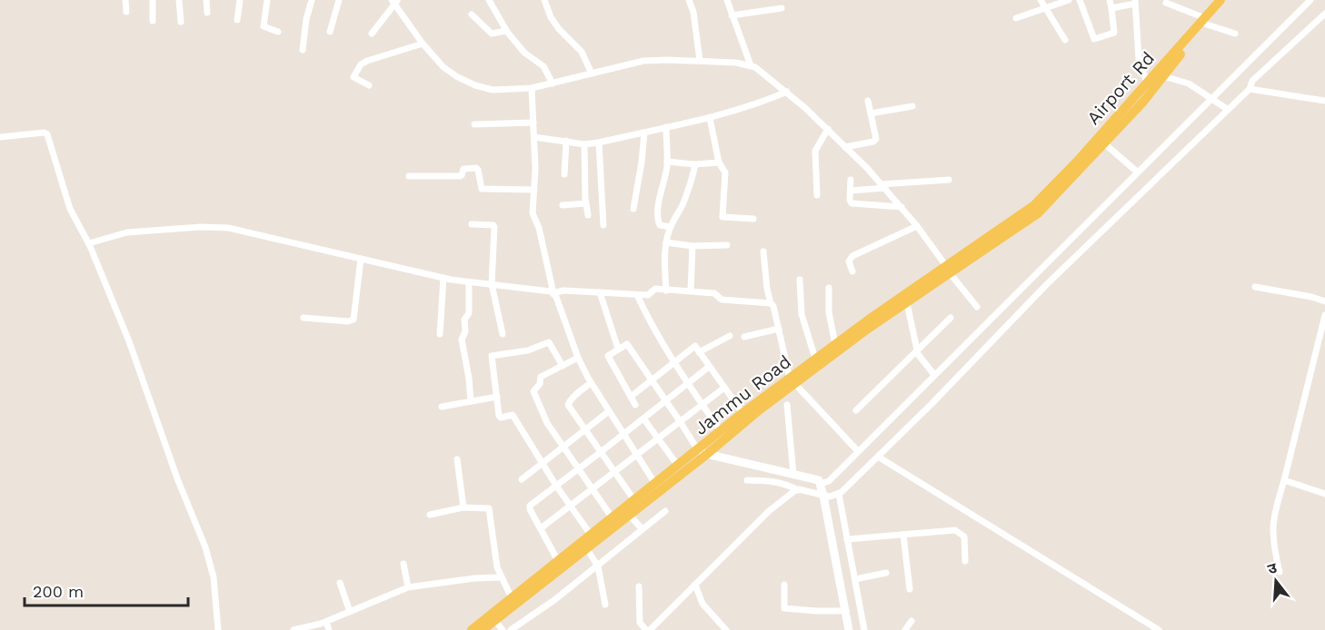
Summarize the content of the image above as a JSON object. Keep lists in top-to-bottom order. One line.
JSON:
{"streets":{"main road":["Airport Rd","Jammu Road"]},"crossings":[["Airport Rd","Jammu Road"]],"scale_bar":"200 m","north":"top"}
